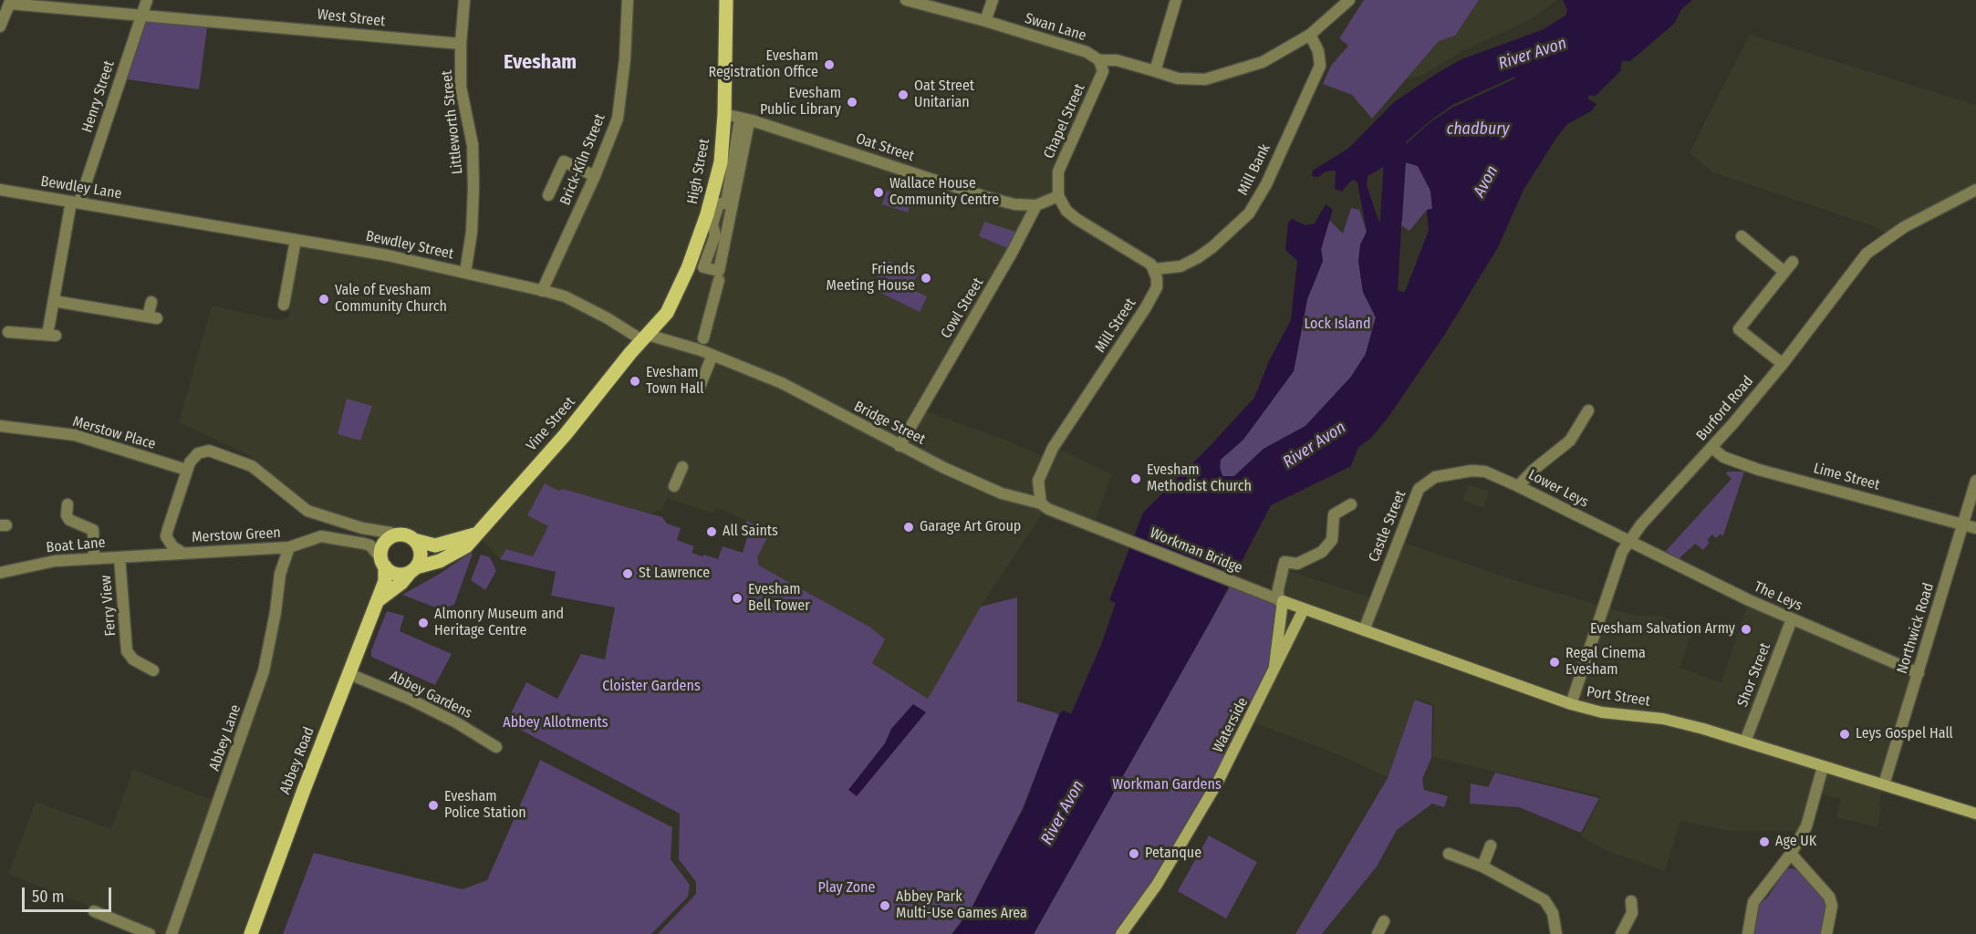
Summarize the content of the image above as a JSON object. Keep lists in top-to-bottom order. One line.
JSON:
{"streets":{"main road":["High Street","Vine Street","Port Street","Waterside","Abbey Road"],"street":["West Street","Swan Lane","Henry Street","Chapel Street","Littleworth Street","Oat Street","Brick-Kiln Street","Mill Bank","Bewdley Lane","Bewdley Street","Cowl Street","Mill Street","Burford Road","Bridge Street","Merstow Place","Lime Street","Lower Leys","Castle Street","Merstow Green","Boat Lane","Workman Bridge","The Leys","Ferry View","Northwick Road","Shor Street","Abbey Gardens","Abbey Lane"]},"crossings":[["West Street","Henry Street"],["West Street","Littleworth Street"],["Swan Lane","Chapel Street"],["Henry Street","Bewdley Lane"],["Littleworth Street","Bewdley Street"],["Oat Street","High Street"],["Oat Street","Cowl Street"],["Brick-Kiln Street","Bewdley Street"],["Mill Bank","Mill Street"],["High Street","Bewdley Street"],["High Street","Bridge Street"],["High Street","Vine Street"],["Bewdley Lane","Bewdley Street"],["Bewdley Street","Bridge Street"],["Bewdley Street","Vine Street"],["Cowl Street","Bridge Street"],["Mill Street","Bridge Street"],["Burford Road","Lime Street"],["Burford Road","Lower Leys"],["Burford Road","The Leys"],["Burford Road","Port Street"],["Bridge Street","Vine Street"],["Bridge Street","Workman Bridge"],["Vine Street","Merstow Green"],["Vine Street","Abbey Road"],["Lime Street","Northwick Road"],["Lower Leys","Castle Street"],["Lower Leys","The Leys"],["Castle Street","Port Street"],["Merstow Green","Boat Lane"],["Merstow Green","Abbey Lane"],["Merstow Green","Abbey Road"],["Boat Lane","Ferry View"],["Workman Bridge","Port Street"],["The Leys","Northwick Road"],["The Leys","Shor Street"],["Northwick Road","Port Street"],["Shor Street","Port Street"],["Abbey Gardens","Abbey Road"],["Port Street","Waterside"]],"districts":["Evesham"],"water":["River Avon","chadbury","Avon"],"parks":["Lock Island","Cloister Gardens","Abbey Allotments","Workman Gardens","Play Zone"],"places":["Evesham Registration Office","Oat Street Unitarian","Evesham Public Library","Wallace House Community Centre","Friends Meeting House","Vale of Evesham Community Church","Evesham Town Hall","Evesham Methodist Church","Garage Art Group","All Saints","St Lawrence","Evesham Bell Tower","Almonry Museum and Heritage Centre","Evesham Salvation Army","Regal Cinema Evesham","Leys Gospel Hall","Evesham Police Station","Age UK","Petanque","Abbey Park Multi-Use Games Area"],"scale_bar":"50 m"}
